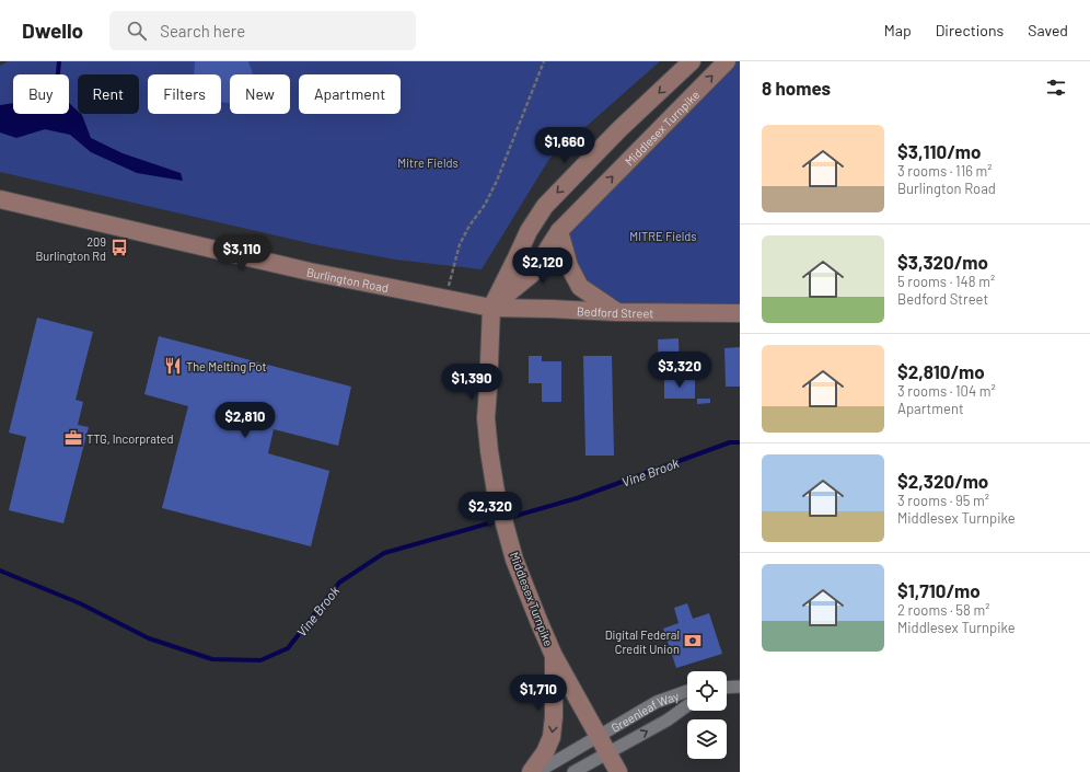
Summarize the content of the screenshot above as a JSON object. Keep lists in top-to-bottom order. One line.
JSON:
{"streets":{"main road":["Middlesex Turnpike","Burlington Road","Bedford Street"],"street":["Greenleaf Way"]},"crossings":[["Middlesex Turnpike","Burlington Road"],["Middlesex Turnpike","Bedford Street"],["Middlesex Turnpike","Greenleaf Way"],["Burlington Road","Bedford Street"]],"water":["Vine Brook"],"parks":["Mitre Fields","MITRE Fields"],"places":{"bus stop":["209 Burlington Rd"],"restaurant":["The Melting Pot"],"office":["TTG, Incorprated"],"bank":["Digital Federal Credit Union"]},"page":{"header":"Dwello","search":"Search here","nav":["Map","Directions","Saved"],"heading":"8 homes","chip":["Buy","Rent","Filters","New","Apartment"],"list":[{"name":"$3,110/mo","note":"3 rooms · 116 m² · Burlington Road"},{"name":"$3,320/mo","note":"5 rooms · 148 m² · Bedford Street"},{"name":"$2,810/mo","note":"3 rooms · 104 m² · Apartment"},{"name":"$2,320/mo","note":"3 rooms · 95 m² · Middlesex Turnpike"},{"name":"$1,710/mo","note":"2 rooms · 58 m² · Middlesex Turnpike"}],"price":["$1,660","$3,110","$2,120","$3,320","$1,390","$2,810","$2,320","$1,710"]}}
